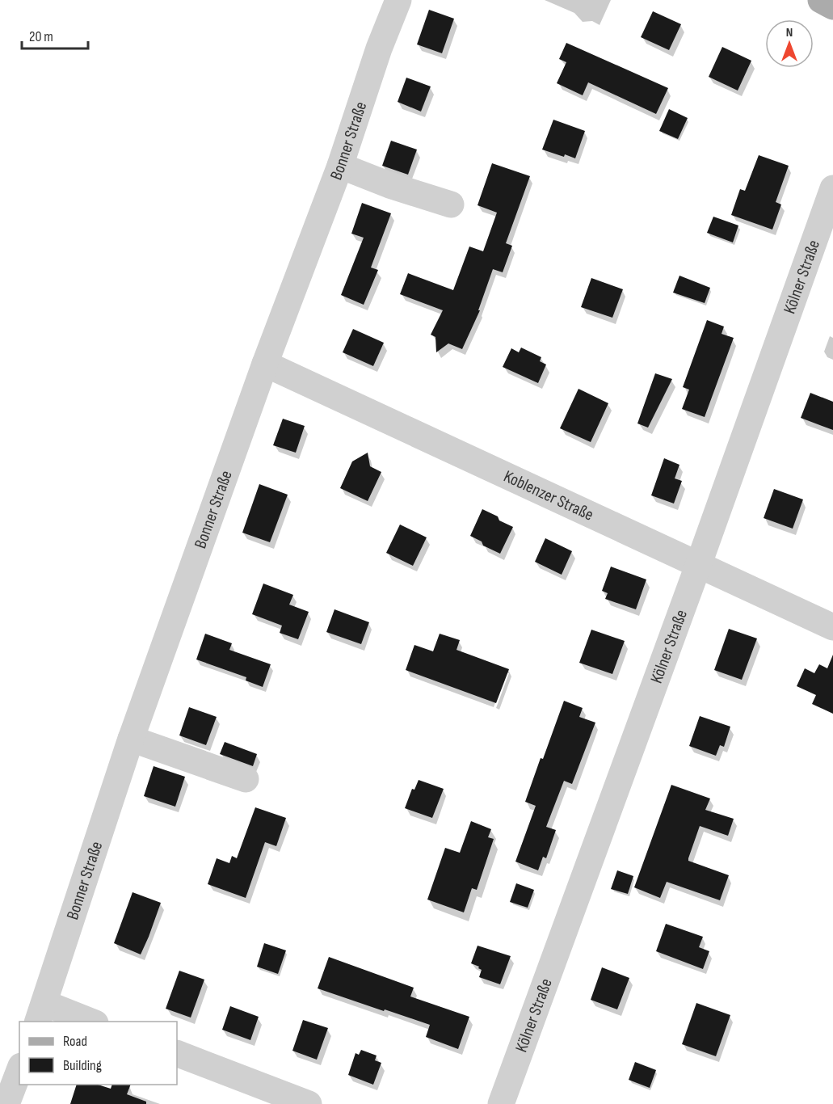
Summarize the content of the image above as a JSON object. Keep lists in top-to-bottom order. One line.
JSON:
{"streets":{"street":["Bonner Straße","Kölner Straße","Koblenzer Straße"]},"crossings":[["Bonner Straße","Koblenzer Straße"],["Kölner Straße","Koblenzer Straße"]],"legend":["Road","Building"],"scale_bar":"20 m","north":"top"}
